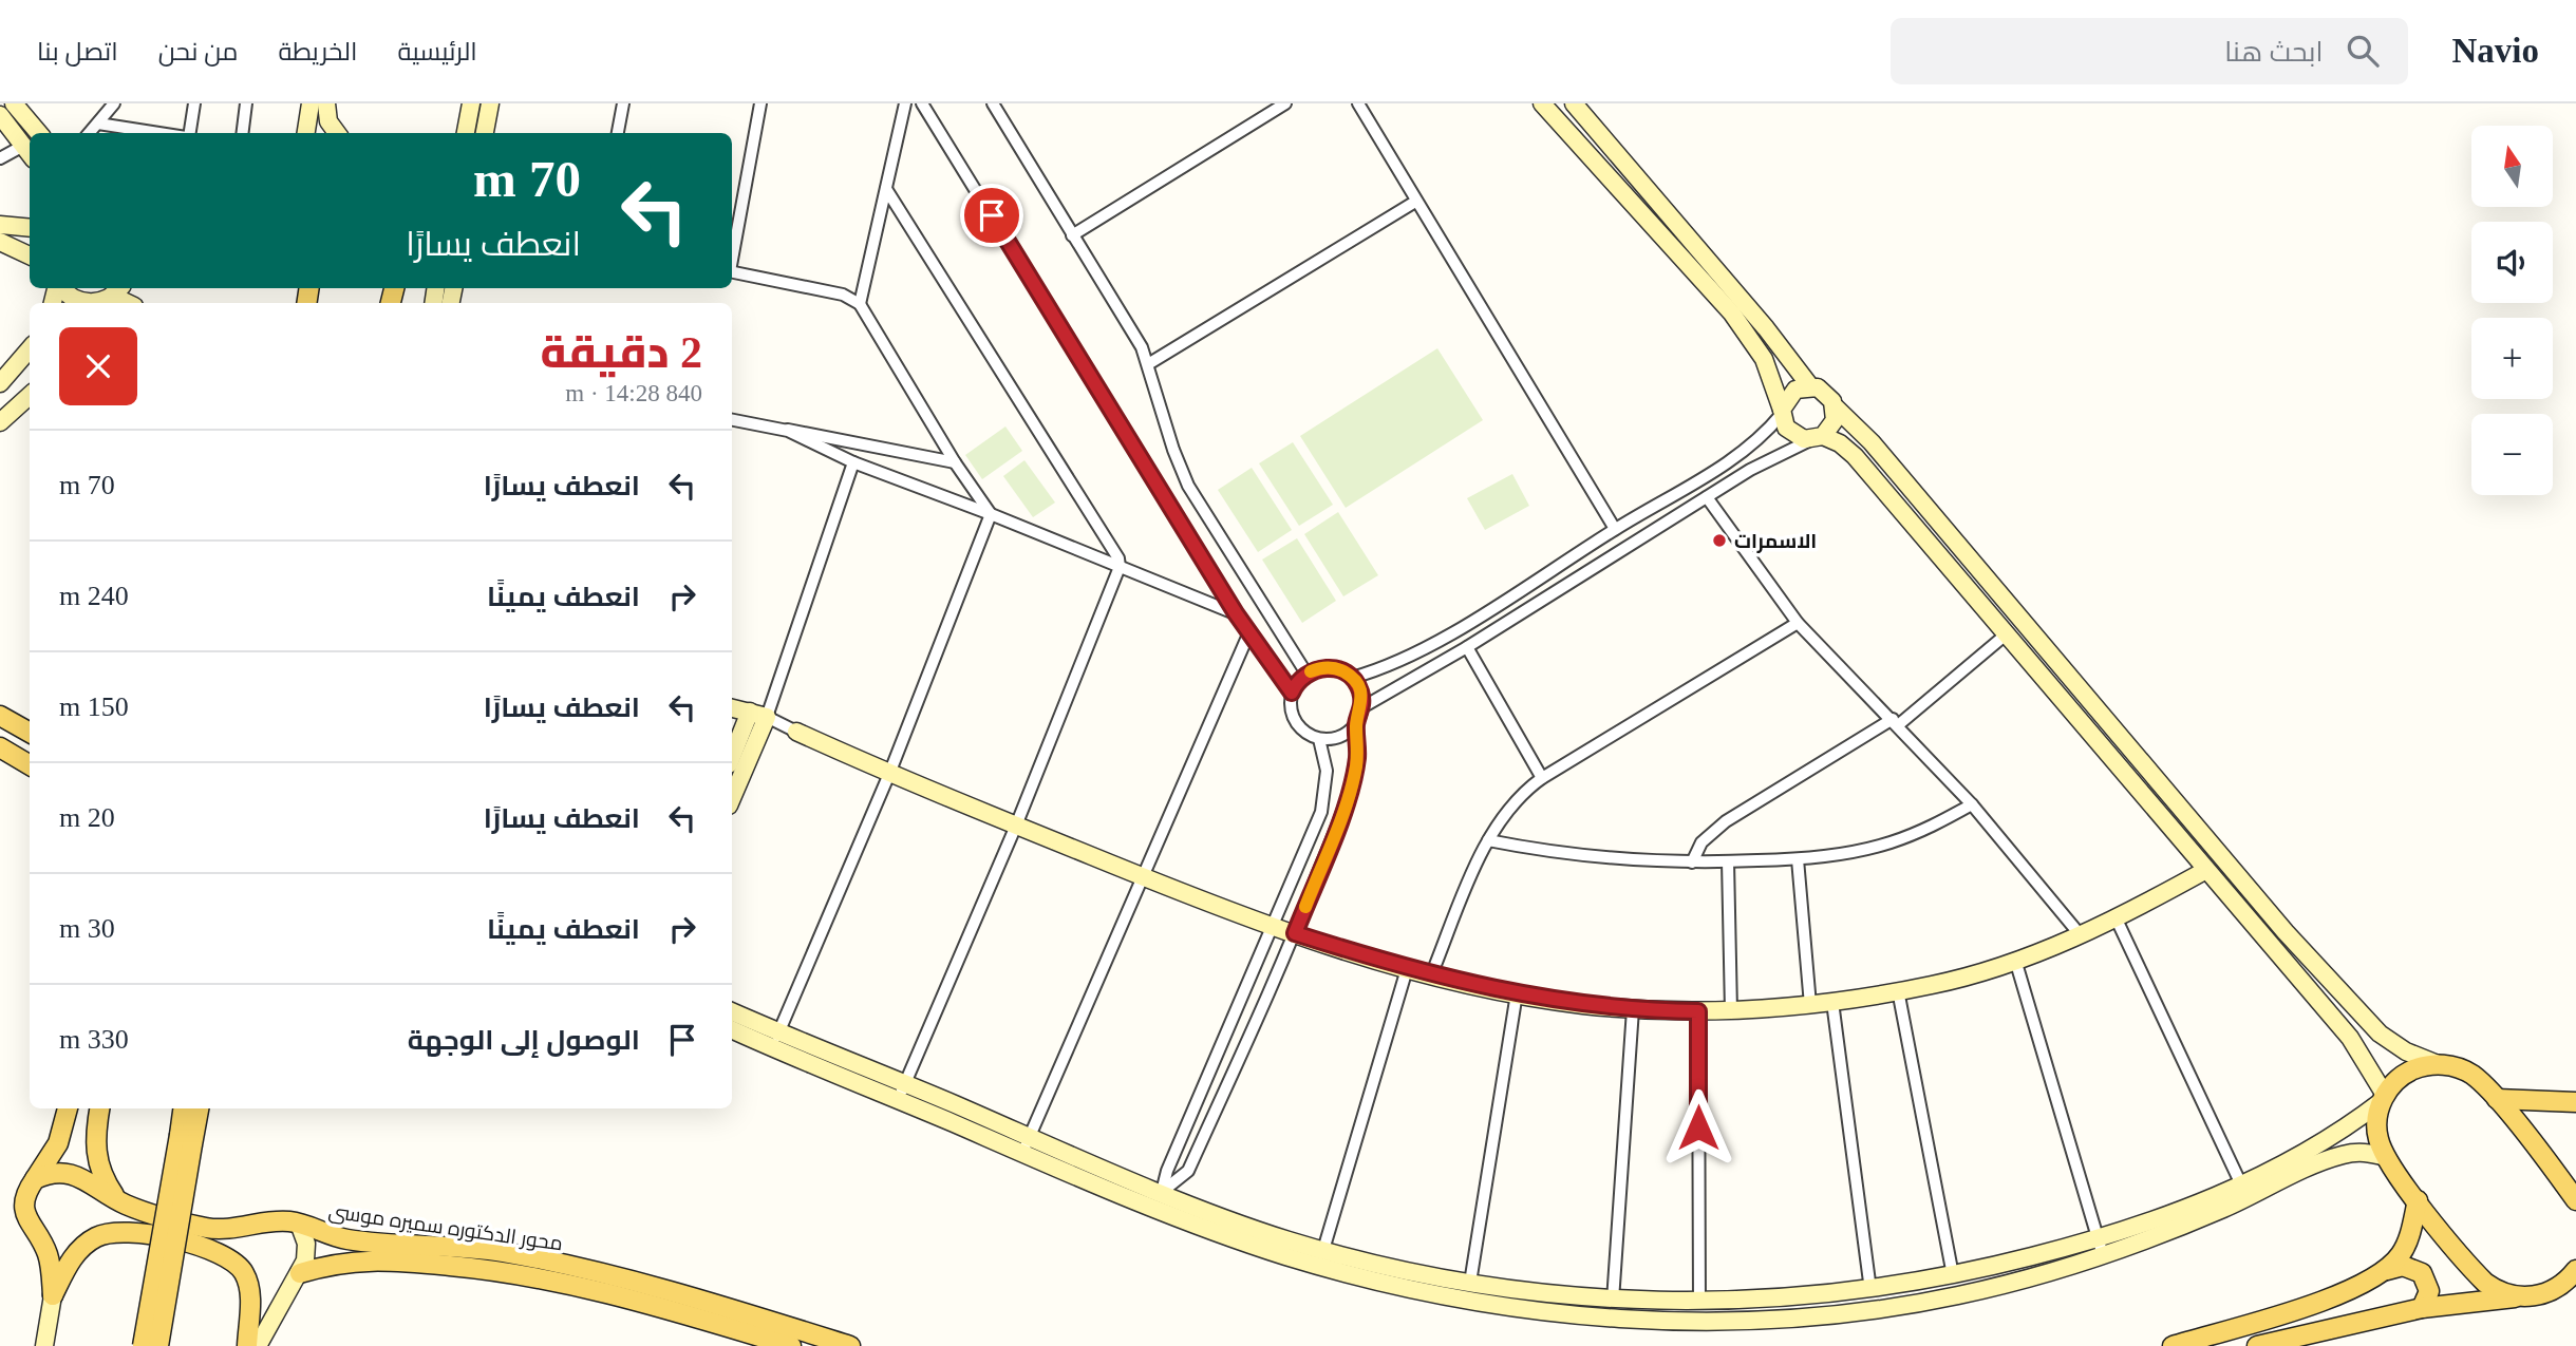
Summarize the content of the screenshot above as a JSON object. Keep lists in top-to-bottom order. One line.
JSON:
{"streets":{"main road":["محور الدكتوره سميره موسى"]},"places":["الاسمرات"],"north":"top","page":{"header":"Navio","search":"ابحث هنا","nav":["الرئيسية","الخريطة","من نحن","اتصل بنا"],"map_buttons":["+","−"],"turn":["70 m","انعطف يسارًا"],"heading":["2 دقيقة","840 m · 14:28"],"list":[{"name":"انعطف يسارًا","value":"70 m"},{"name":"انعطف يمينًا","value":"240 m"},{"name":"انعطف يسارًا","value":"150 m"},{"name":"انعطف يسارًا","value":"20 m"},{"name":"انعطف يمينًا","value":"30 m"},{"name":"الوصول إلى الوجهة","value":"330 m"}]}}
